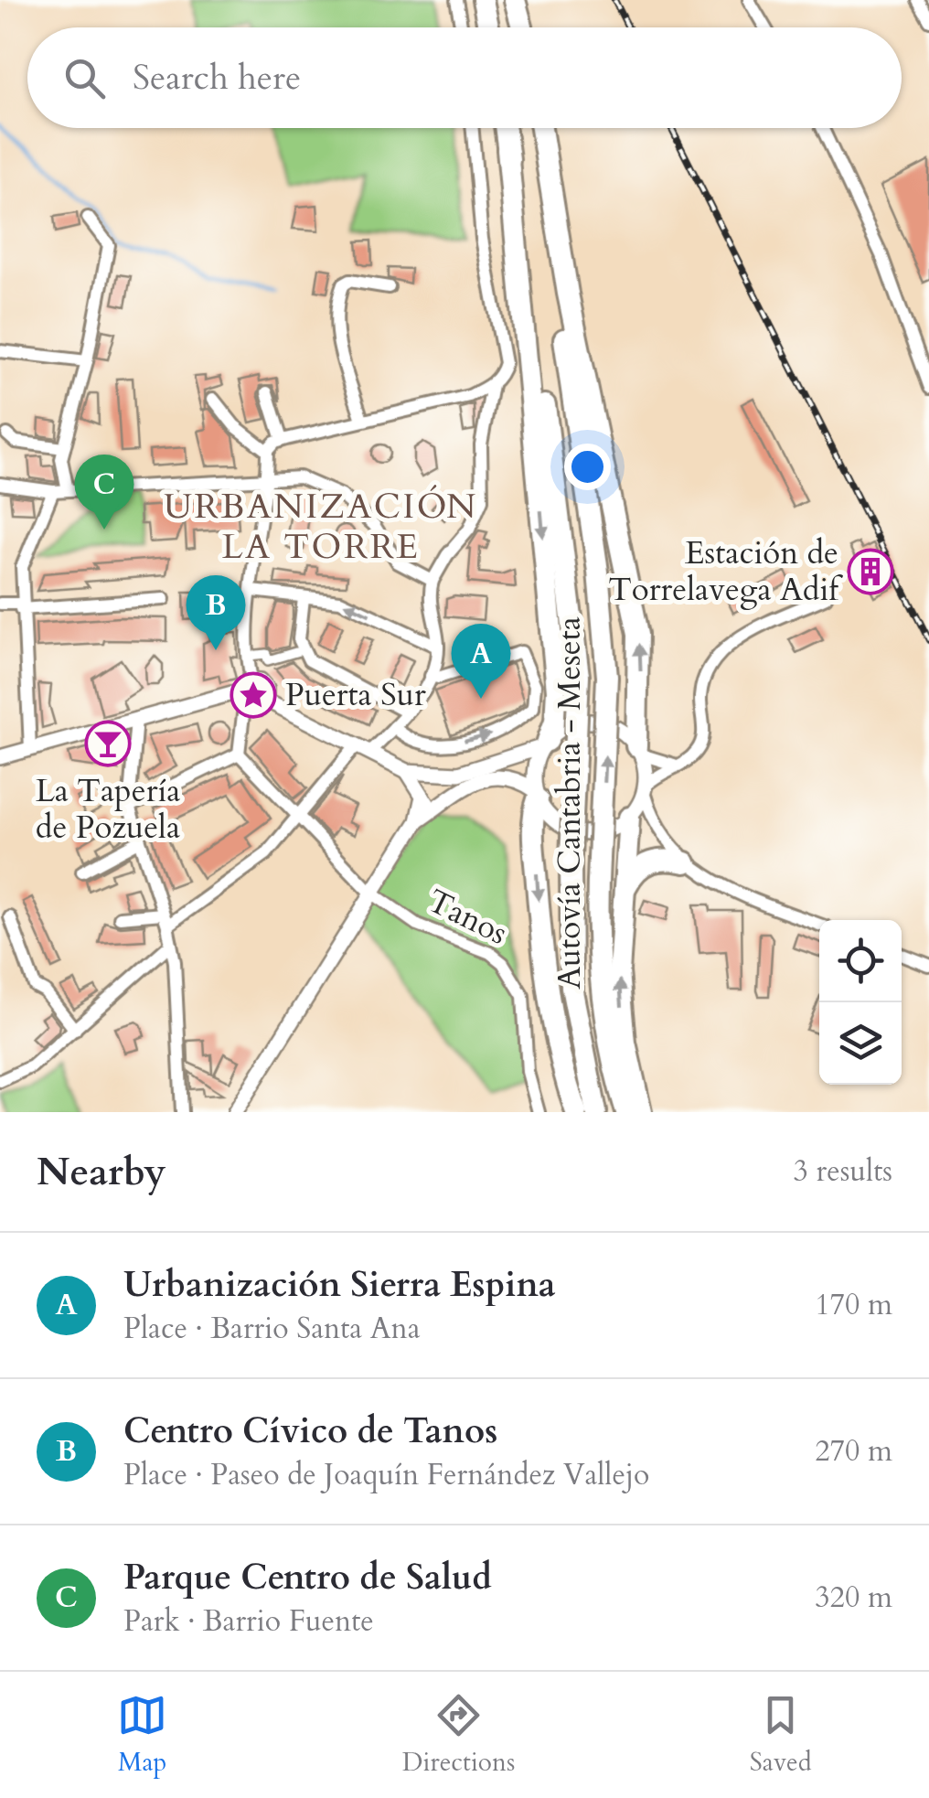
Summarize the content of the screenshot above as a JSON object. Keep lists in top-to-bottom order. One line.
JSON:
{"streets":{"highway":["Autovía Cantabria - Meseta"],"street":["Tanos"]},"districts":["URBANIZACIÓN LA TORRE"],"places":{"building":["Estación de Torrelavega Adif"],"place":["Puerta Sur"],"bar":["La Tapería de Pozuela"]},"page":{"search":"Search here","pins":["C","B","A"],"heading":["Nearby","3 results"],"list":[{"mark":"A","name":"Urbanización Sierra Espina","note":"Place · Barrio Santa Ana","value":"170 m"},{"mark":"B","name":"Centro Cívico de Tanos","note":"Place · Paseo de Joaquín Fernández Vallejo","value":"270 m"},{"mark":"C","name":"Parque Centro de Salud","note":"Park · Barrio Fuente","value":"320 m"}],"nav":["Map","Directions","Saved"]}}
